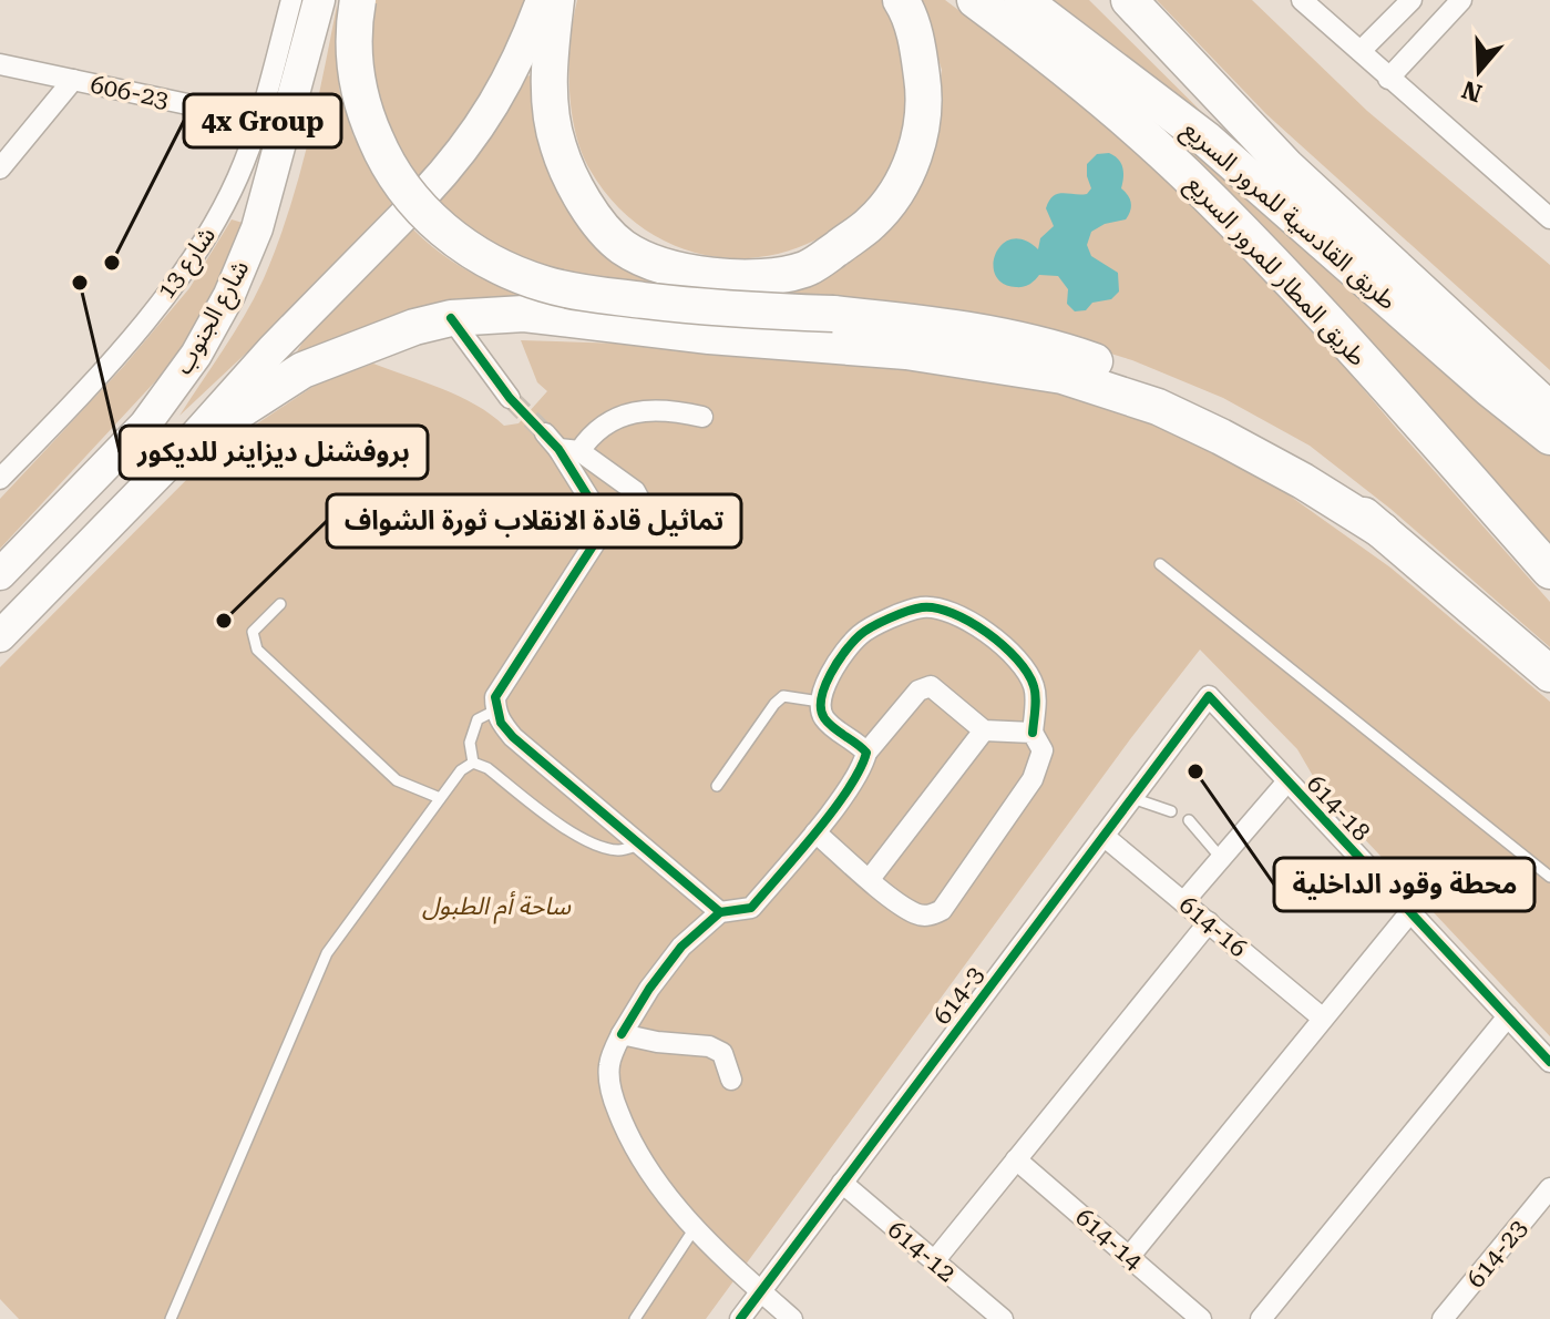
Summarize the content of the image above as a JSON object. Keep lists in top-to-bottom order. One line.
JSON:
{"streets":{"highway":["طريق القادسية للمرور السريع","طريق المطار للمرور السريع"],"main road":["شارع الجنوب"],"street":["606-23","شارع 13","614-18","614-16","614-3","614-14","614-12","614-23"]},"crossings":[["606-23","شارع 13"],["614-18","614-3"],["614-16","614-3"],["614-3","614-12"]],"parks":["ساحة أم الطبول"],"places":["4x Group","بروفشنل ديزاينر للديكور","تماثيل قادة الانقلاب ثورة الشواف","محطة وقود الداخلية"],"north":"bottom"}
